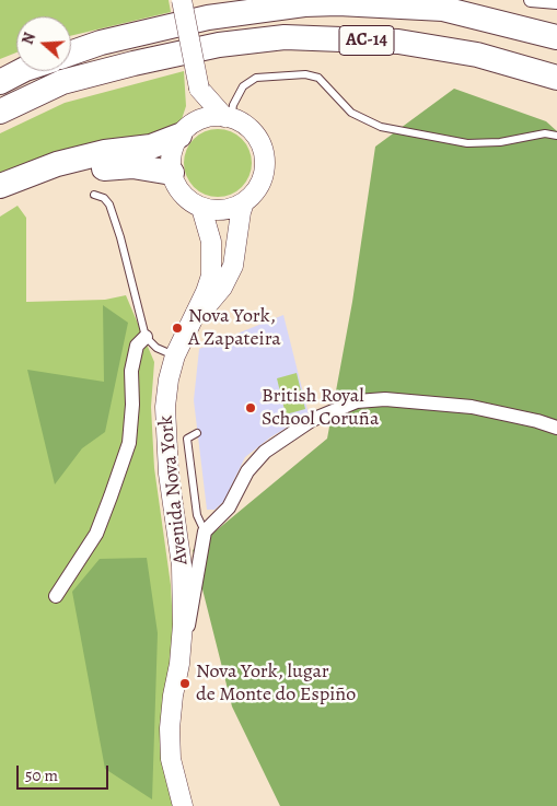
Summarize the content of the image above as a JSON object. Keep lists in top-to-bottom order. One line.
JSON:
{"streets":{"highway":["AC-14"],"street":["Avenida Nova York"]},"places":["Nova York, A Zapateira","British Royal School Coruña","Nova York, lugar de Monte do Espiño"],"scale_bar":"50 m","north":"left"}
